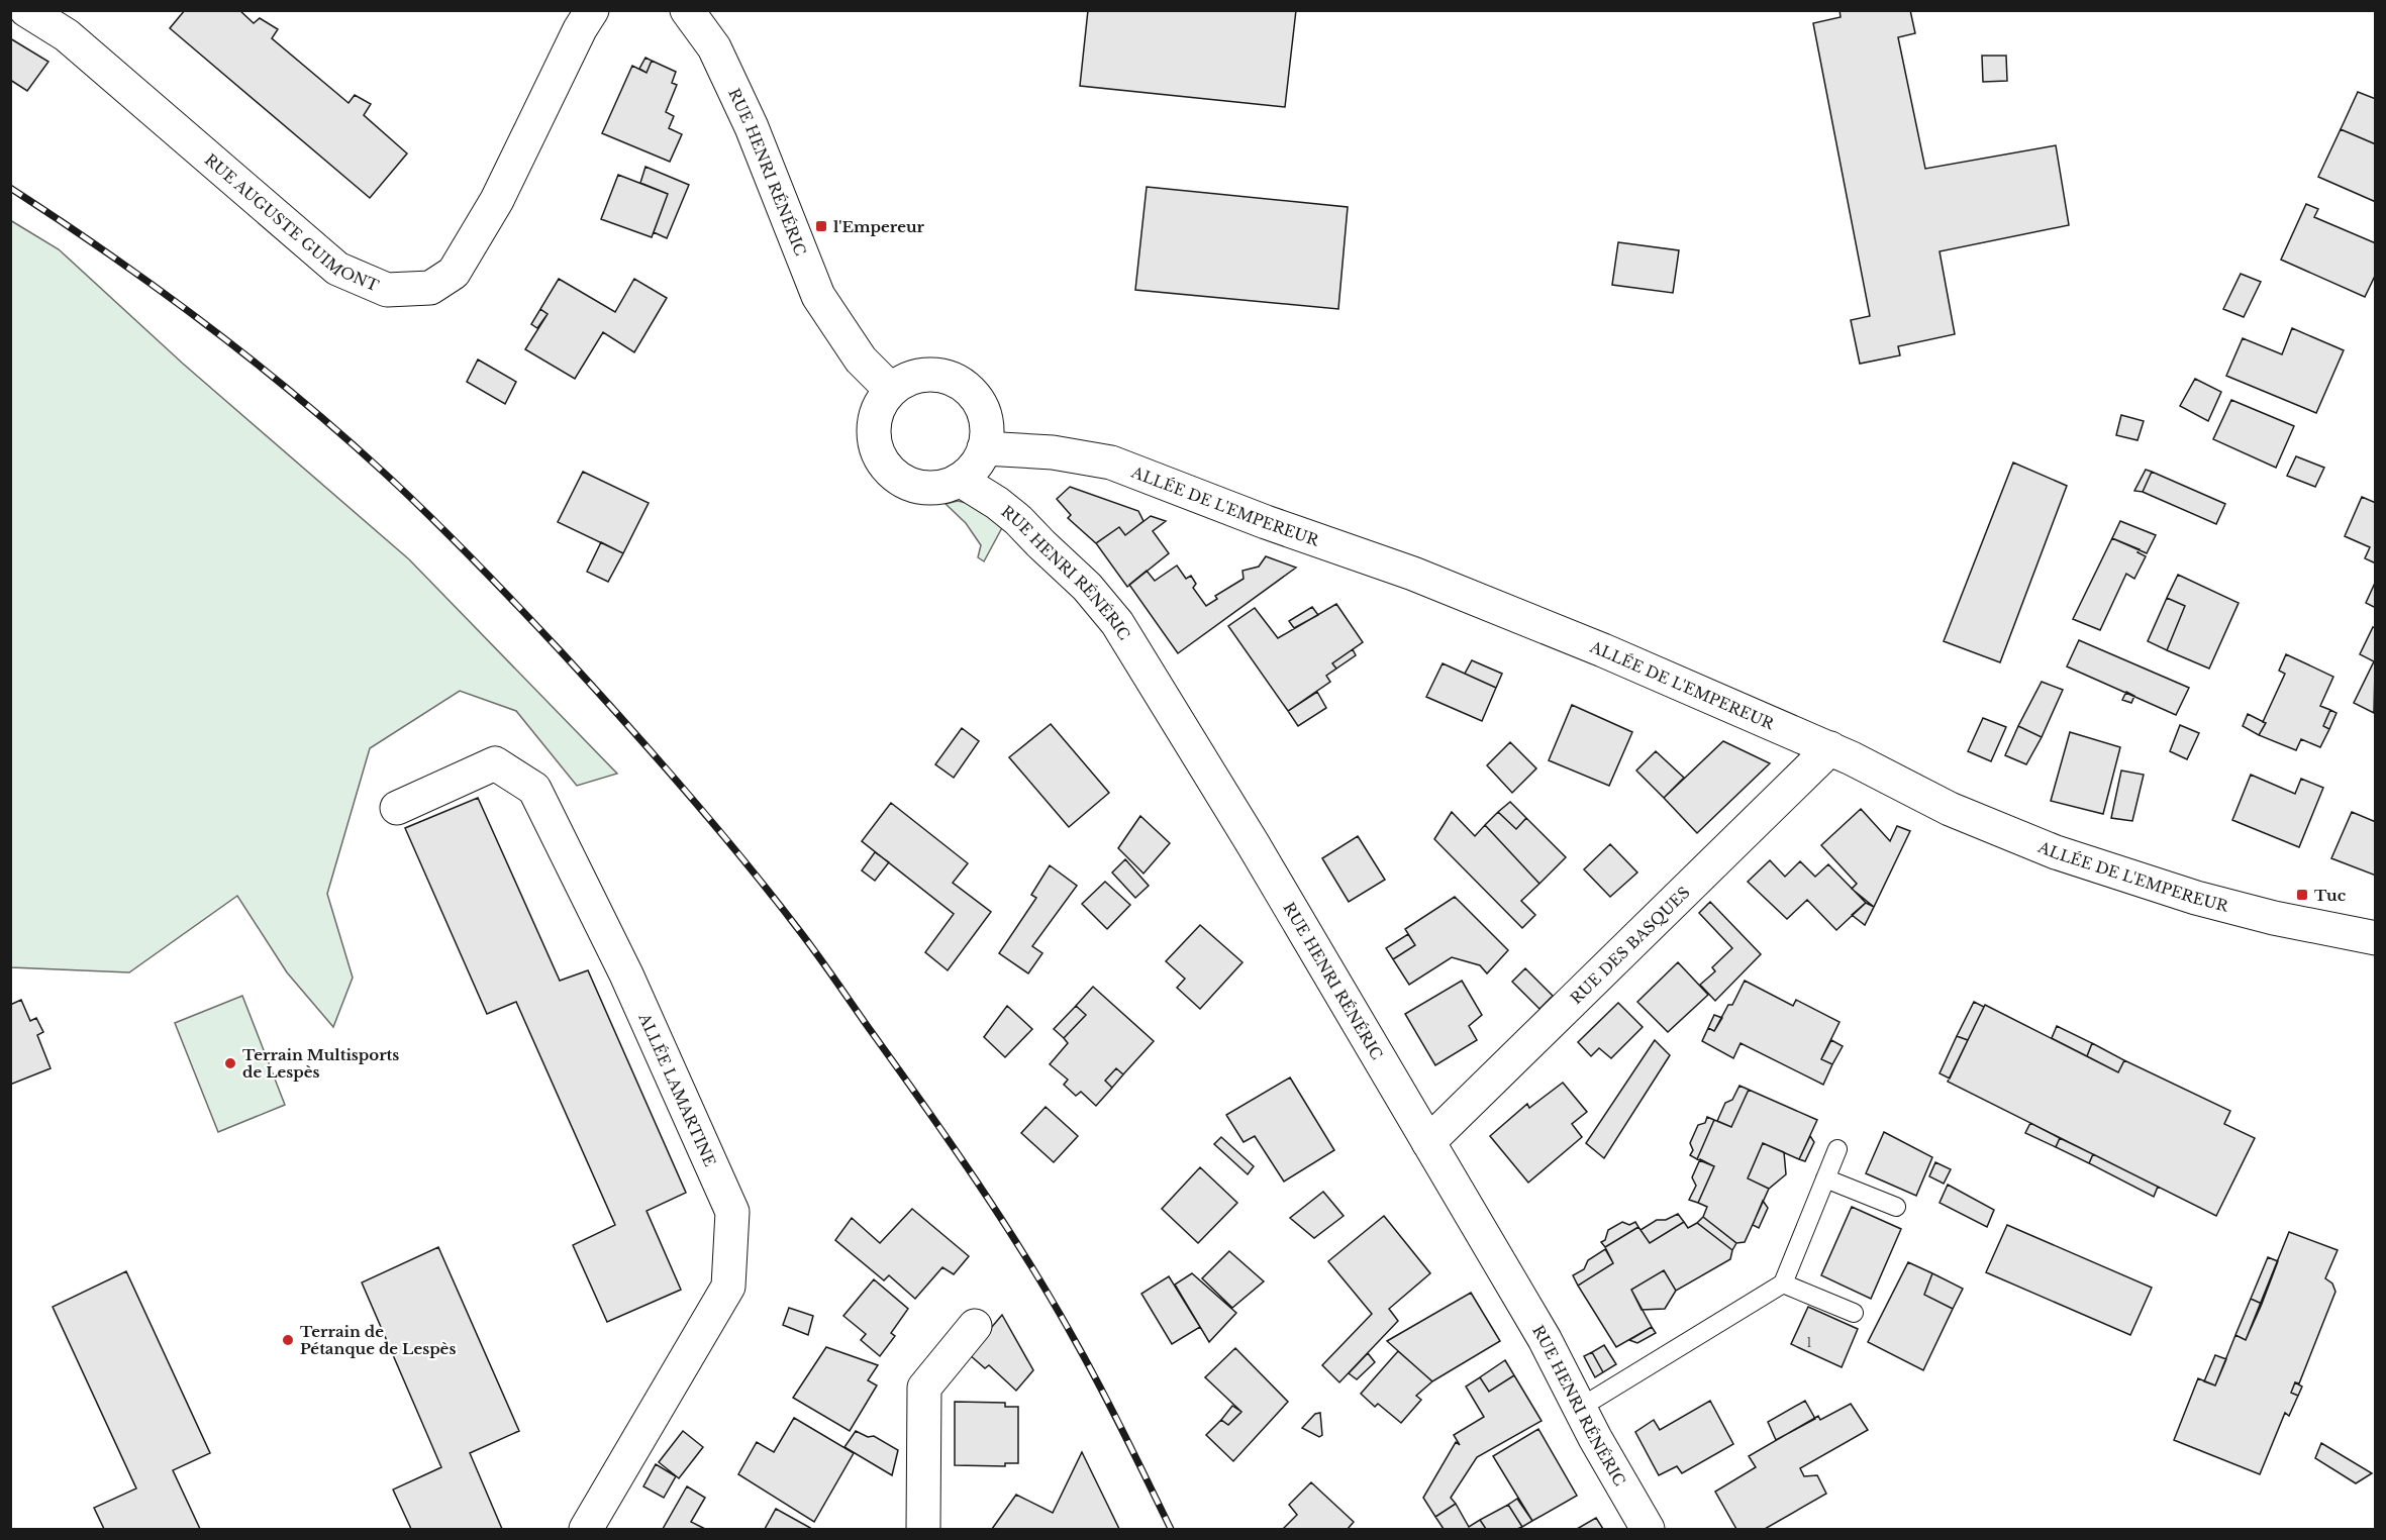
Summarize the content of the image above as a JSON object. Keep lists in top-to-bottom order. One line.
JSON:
{"streets":{"street":["RUE HENRI RÉNÉRIC","RUE AUGUSTE GUIMONT","ALLÉE DE L'EMPEREUR","RUE DES BASQUES","ALLÉE LAMARTINE"]},"crossings":[["RUE HENRI RÉNÉRIC","ALLÉE DE L'EMPEREUR"],["RUE HENRI RÉNÉRIC","RUE DES BASQUES"],["ALLÉE DE L'EMPEREUR","RUE DES BASQUES"]],"places":{"transit":["l'Empereur","Tuc"],"other":["Terrain Multisports de Lespès","Terrain de Pétanque de Lespès"]},"house_numbers":["1"]}
